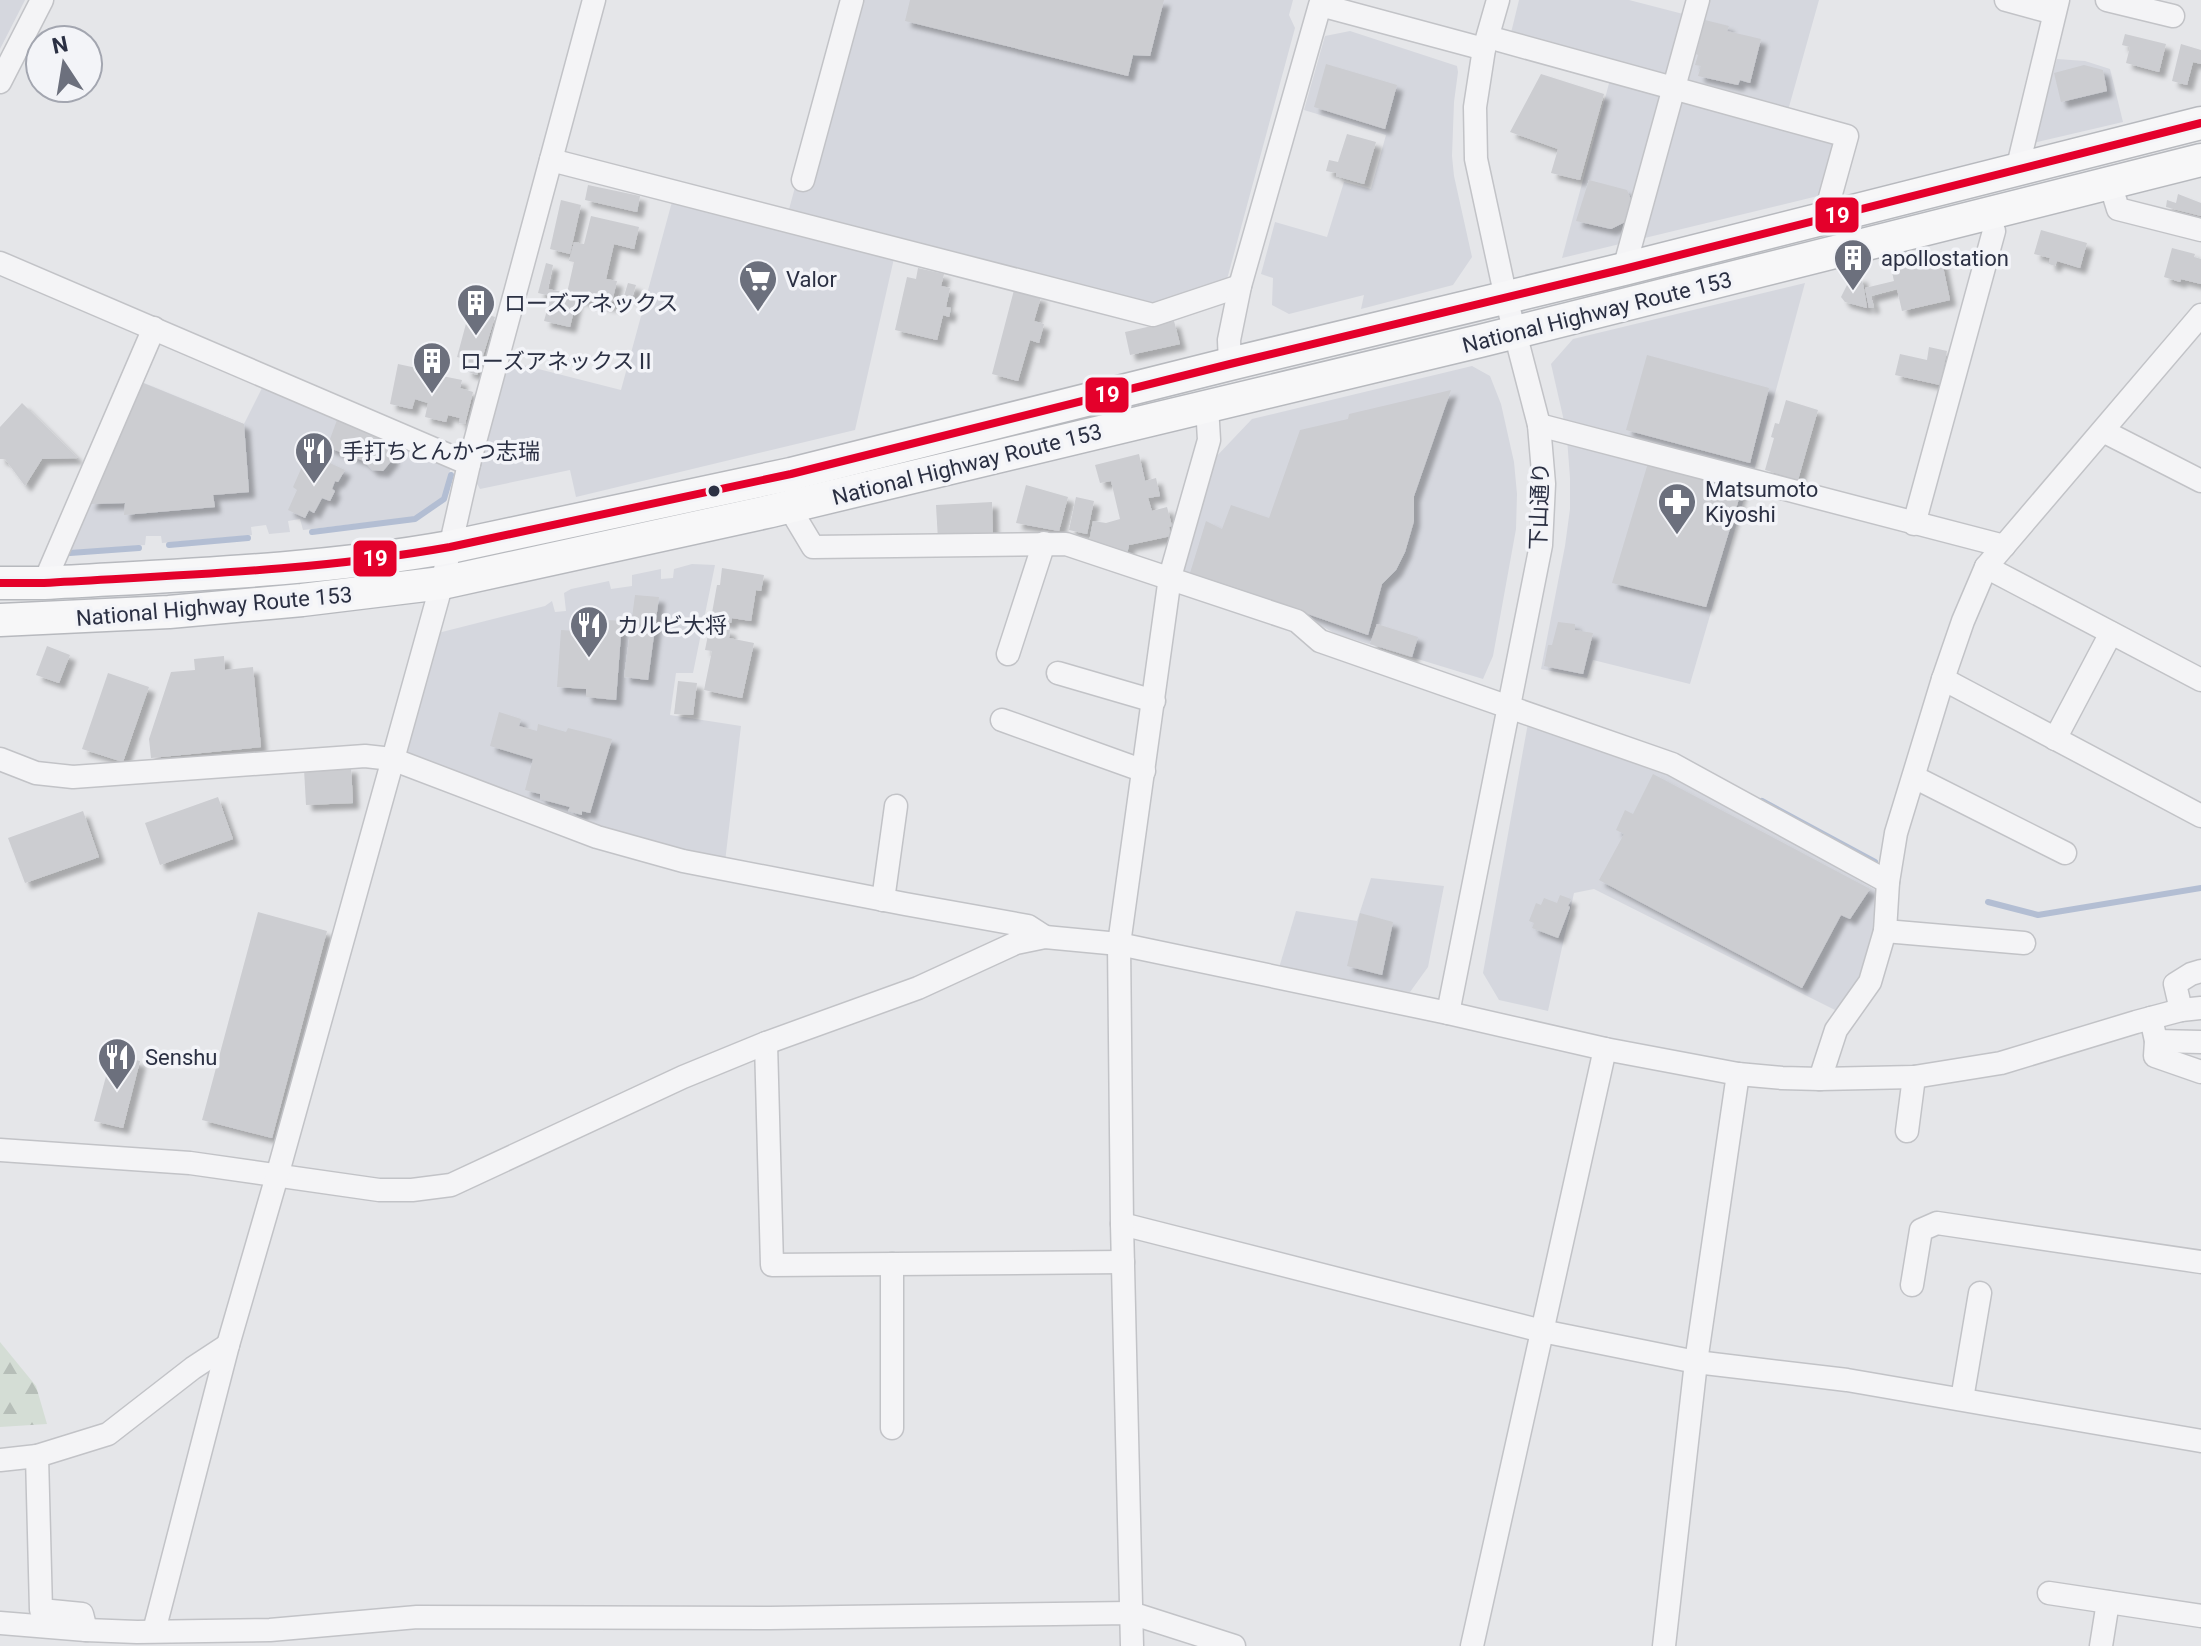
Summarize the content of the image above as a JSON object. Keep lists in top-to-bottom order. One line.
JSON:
{"streets":{"highway":["National Highway Route 153"],"street":["下山通り"]},"crossings":[["National Highway Route 153","下山通り"]],"places":{"building":["apollostation","ローズアネックス","ローズアネックスⅡ"],"supermarket":["Valor"],"restaurant":["手打ちとんかつ志瑞","カルビ大将","Senshu"],"pharmacy":["Matsumoto Kiyoshi"]},"lines":["transit line 19"],"north":"top"}
